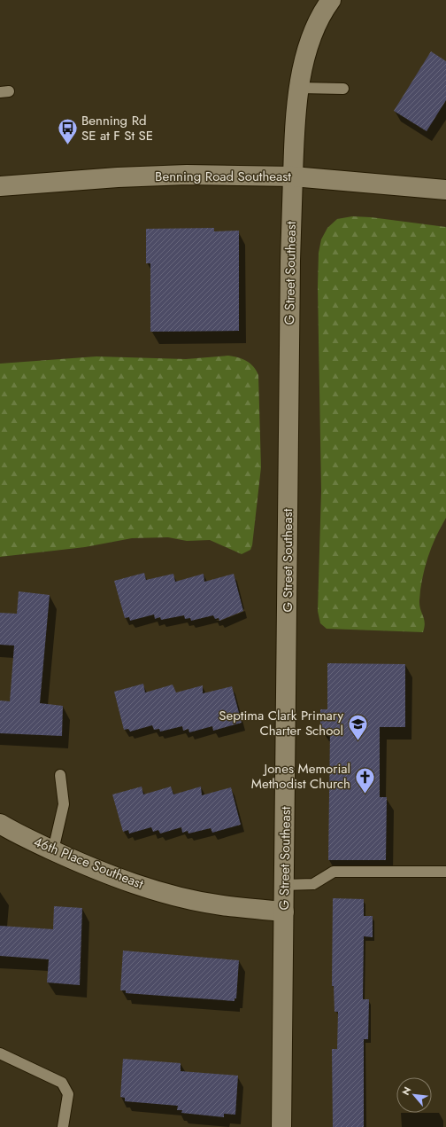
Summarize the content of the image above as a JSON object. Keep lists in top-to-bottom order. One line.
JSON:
{"streets":{"street":["Benning Road Southeast","G Street Southeast","46th Place Southeast"]},"crossings":[["Benning Road Southeast","G Street Southeast"],["G Street Southeast","46th Place Southeast"]],"places":{"bus stop":["Benning Rd SE at F St SE"],"school or university":["Septima Clark Primary Charter School"],"church":["Jones Memorial Methodist Church"]},"north":"top left"}
